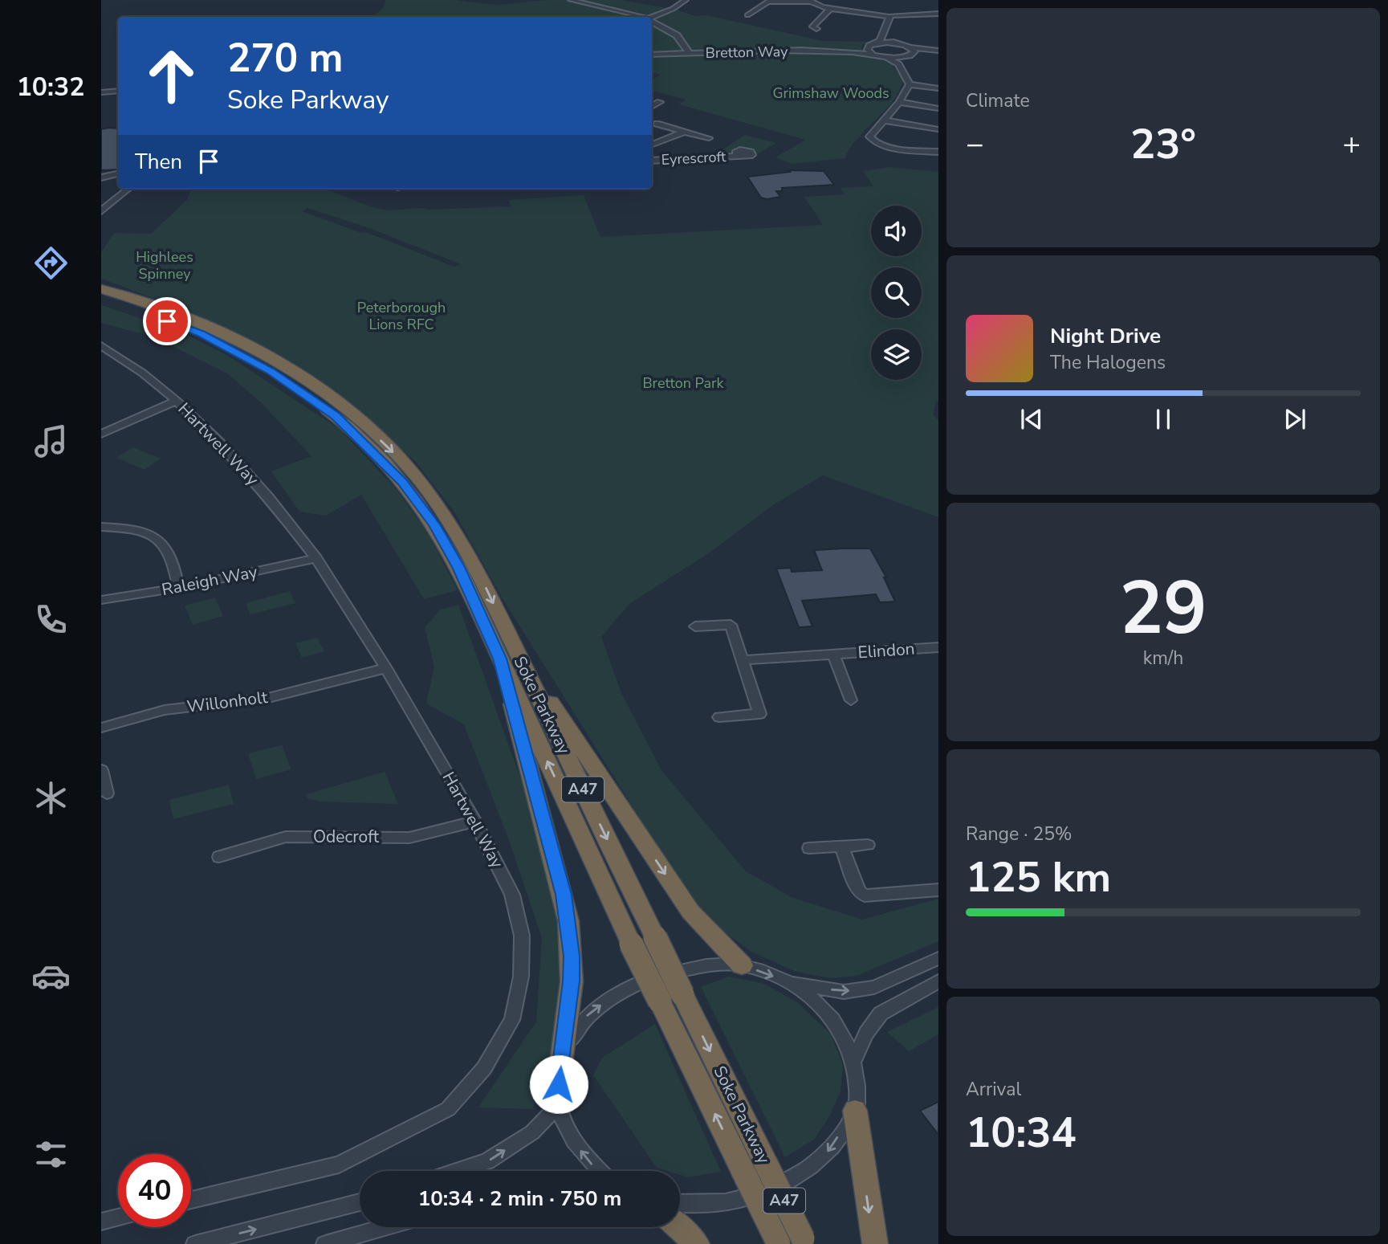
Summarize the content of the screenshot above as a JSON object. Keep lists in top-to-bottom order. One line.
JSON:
{"streets":{"highway":["Soke Parkway","A47"],"street":["Bretton Way","Eyrescroft","Hartwell Way","Raleigh Way","Elindon","Willonholt","Odecroft"]},"crossings":[["Hartwell Way","Raleigh Way"],["Hartwell Way","Willonholt"],["Hartwell Way","Odecroft"],["Soke Parkway","A47"]],"parks":["Grimshaw Woods","Highlees Spinney","Peterborough Lions RFC","Bretton Park"],"page":{"tabs":"10:32","tile":["Climate",["29","km/h"],["Range · 25%","125 km"],["Arrival","10:34"]],"turn":["270 m","Soke Parkway"],"heat":["−","23°","+"],"then":"Then","song":["Night Drive","The Halogens"],"limit":"40","trip":"10:34 · 2 min · 750 m"}}
